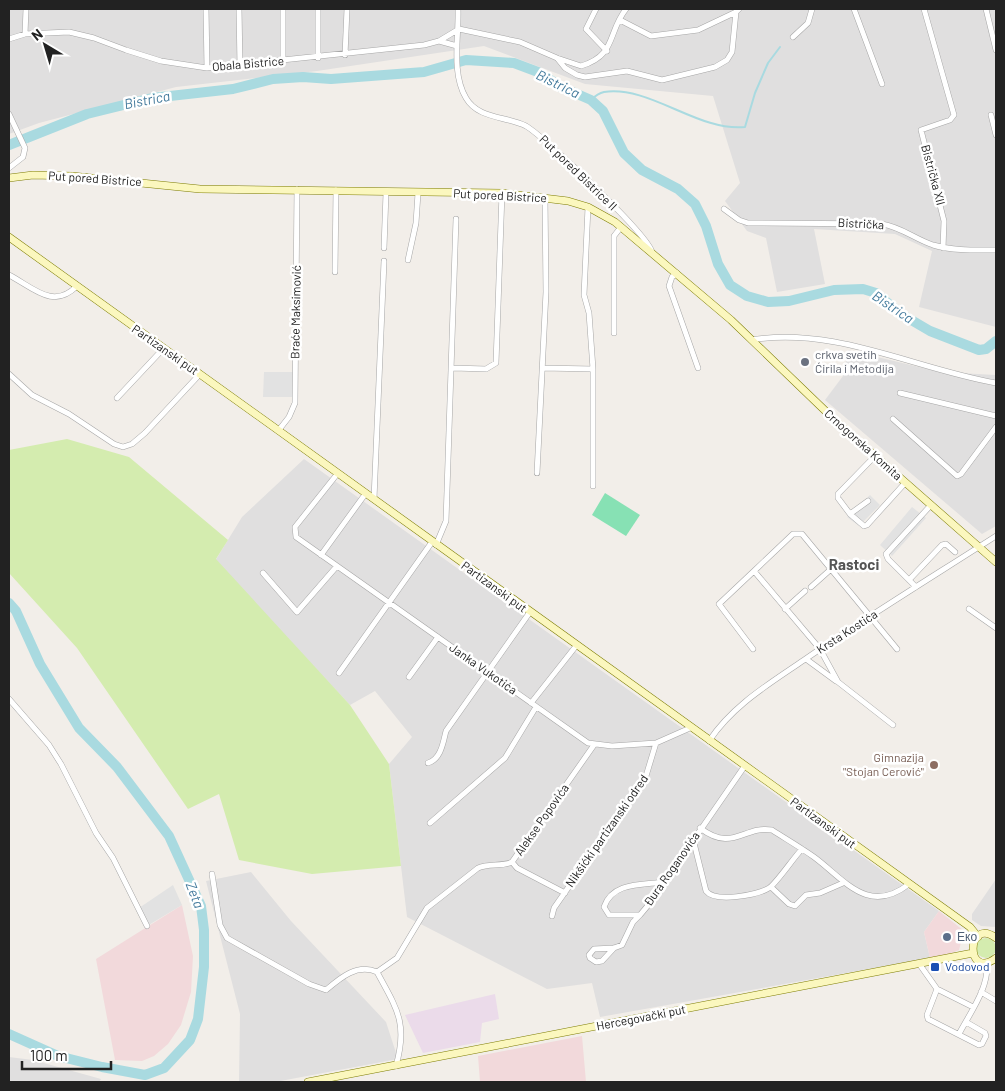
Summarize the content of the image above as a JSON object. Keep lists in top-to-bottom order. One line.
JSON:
{"streets":{"street":["Obala Bistrice","Put pored Bistrice II","Bistrička XII","Put pored Bistrice","Bistrička","Braće Maksimović","Partizanski put","Crnogorska Komita","Krsta Kostića","Janka Vukotića","Alekse Popovića","Nikšićki partizanski odred","Đura Roganovića","Hercegovački put"]},"crossings":[["Obala Bistrice","Put pored Bistrice II"],["Put pored Bistrice II","Put pored Bistrice"],["Bistrička XII","Bistrička"],["Put pored Bistrice","Braće Maksimović"],["Put pored Bistrice","Crnogorska Komita"],["Braće Maksimović","Partizanski put"],["Partizanski put","Krsta Kostića"],["Partizanski put","Janka Vukotića"],["Partizanski put","Đura Roganovića"],["Crnogorska Komita","Krsta Kostića"],["Janka Vukotića","Alekse Popovića"],["Janka Vukotića","Nikšićki partizanski odred"]],"districts":["Rastoci"],"water":["Bistrica","Zeta"],"places":{"other":["crkva svetih Ćirila i Metodija","Gimnazija \"Stojan Cerović\"","Еко"],"transit":["Vodovod"]},"scale_bar":"100 m","north":"top left"}
